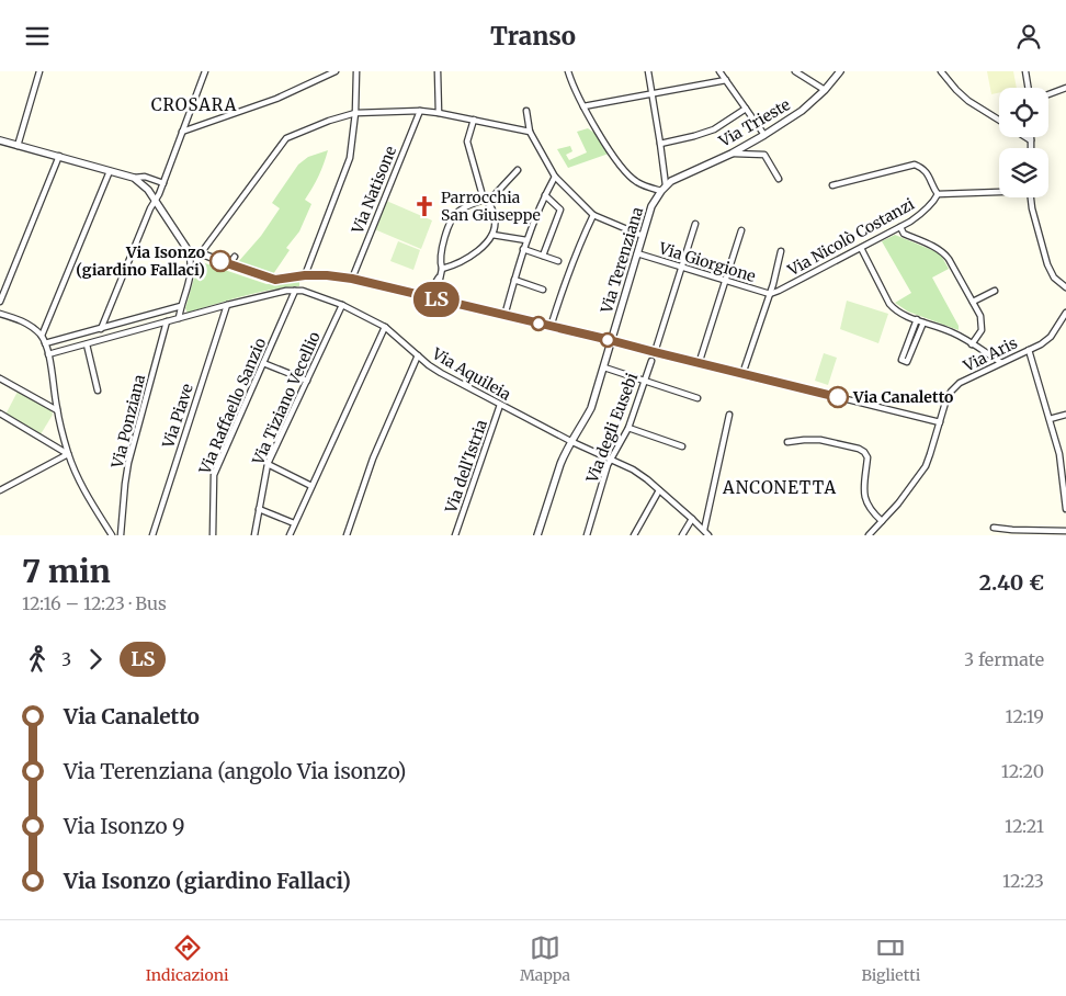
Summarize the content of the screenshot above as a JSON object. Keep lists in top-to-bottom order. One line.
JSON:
{"streets":{"street":["Via Trieste","Via Natisone","Via Nicolò Costanzi","Via Terenziana","Via Giorgione","Via Aris","Via Aquileia","Via Tiziano Vecellio","Via Raffaello Sanzio","Via Piave","Via Ponziana","Via degli Eusebi","Via dell'Istria"]},"crossings":[["Via Trieste","Via Terenziana"],["Via Nicolò Costanzi","Via Giorgione"],["Via Terenziana","Via Giorgione"],["Via Terenziana","Via Aquileia"],["Via Aquileia","Via Tiziano Vecellio"],["Via Aquileia","Via Raffaello Sanzio"],["Via Aquileia","Via Piave"],["Via Aquileia","Via Ponziana"],["Via Aquileia","Via degli Eusebi"],["Via Aquileia","Via dell'Istria"]],"districts":["CROSARA","ANCONETTA"],"places":{"church":["Parrocchia San Giuseppe"],"other":["Via Isonzo (giardino Fallaci)","Via Canaletto"]},"lines":["bus line LS"],"page":{"header":"Transo","on_map":"LS","heading":["7 min","12:16 – 12:23 · Bus","2.40 €"],"legs":["3","LS","3 fermate"],"list":[{"name":"Via Canaletto","value":"12:19"},{"name":"Via Terenziana (angolo Via isonzo)","value":"12:20"},{"name":"Via Isonzo 9","value":"12:21"},{"name":"Via Isonzo (giardino Fallaci)","value":"12:23"}],"tabs":["Indicazioni","Mappa","Biglietti"]}}
